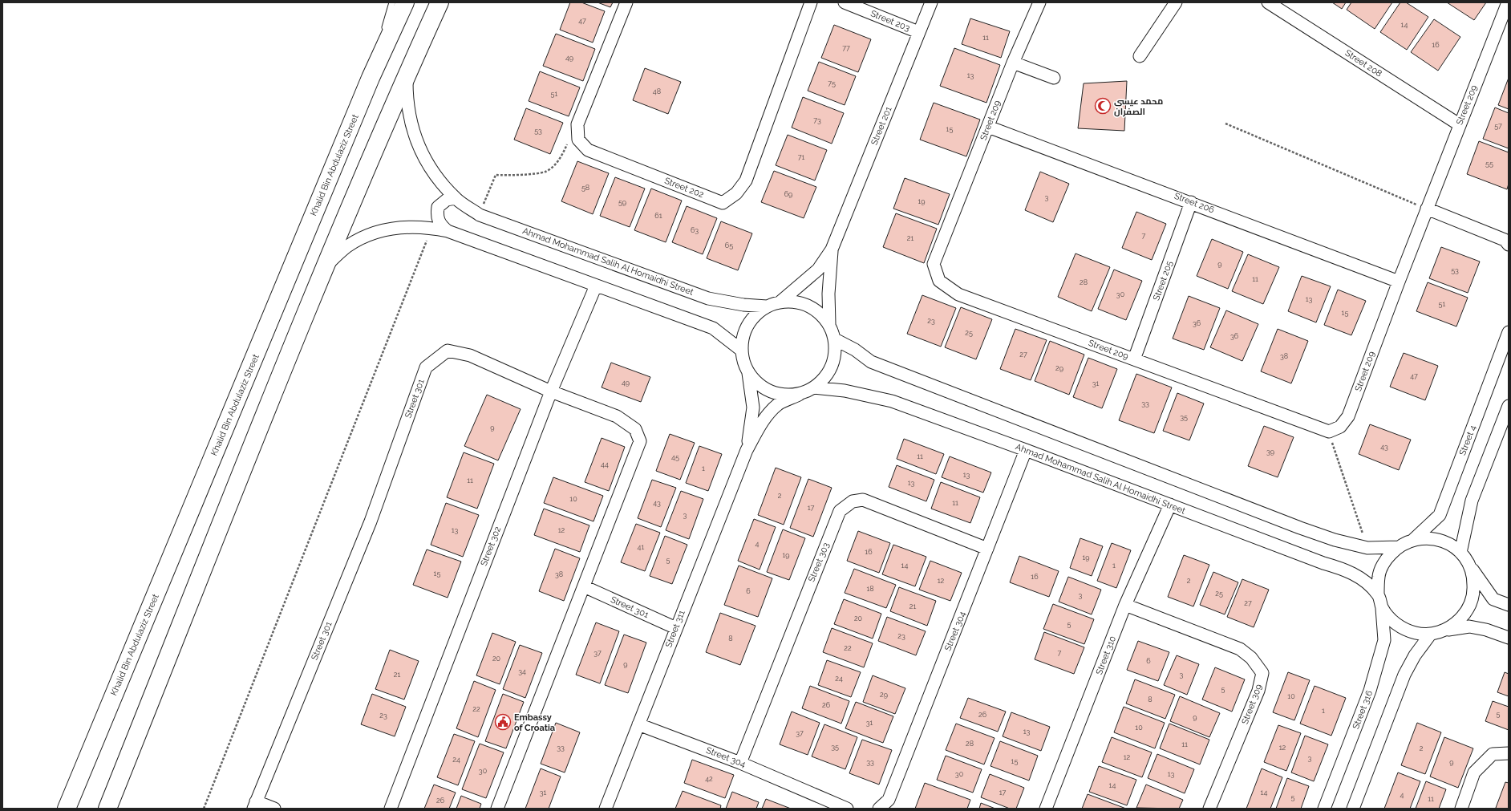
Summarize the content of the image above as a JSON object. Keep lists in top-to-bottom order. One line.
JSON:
{"streets":{"main road":["Khalid Bin Abdulaziz Street"],"street":["Street 203","Street 208","Street 209","Street 201","Street 202","Street 206","Ahmad Mohammad Salih Al Homaidhi Street","Street 205","Street 301","Street 4","Street 302","Street 303","Street 311","Street 304","Street 310","Street 309","Street 316"]},"crossings":[["Street 203","Street 201"],["Street 208","Street 209"],["Street 209","Street 206"],["Street 209","Street 205"],["Street 201","Ahmad Mohammad Salih Al Homaidhi Street"],["Street 201","Street 311"],["Street 206","Street 205"],["Ahmad Mohammad Salih Al Homaidhi Street","Street 4"],["Ahmad Mohammad Salih Al Homaidhi Street","Street 311"],["Ahmad Mohammad Salih Al Homaidhi Street","Street 304"],["Ahmad Mohammad Salih Al Homaidhi Street","Street 310"],["Ahmad Mohammad Salih Al Homaidhi Street","Street 316"],["Street 301","Street 302"],["Street 301","Street 311"],["Street 4","Street 316"],["Street 303","Street 304"],["Street 311","Street 304"],["Street 310","Street 309"]],"places":{"mosque":["محمد عيسى الصفران"],"public building":["Embassy of Croatia"]},"house_numbers":["47","14","11","16","77","49","13","75","48","51","73","57","15","53","71","55","58","69","3","19","59","61","63","7","21","65","9","53","11","28","30","13","51","15","23","36","25","36","27","38","29","47","49","31","33","35","9","43","39","11","45","44","1","13","11","13","2","10","43","11","17","3","13","12","4","41","16","19","19","5","14","1","15","38","16","12","2","18","6","25","3","27","21","20","5","23","8","22","37","7","20","6","9","34","21","3","24","5","29","10","8","26","22","1","5","26","23","9","31","10","13","37","28","11","35","33","12","2","12","3","24","15","33","9","30","30","13","42","14","31","17","14","4","5","11","26"]}
